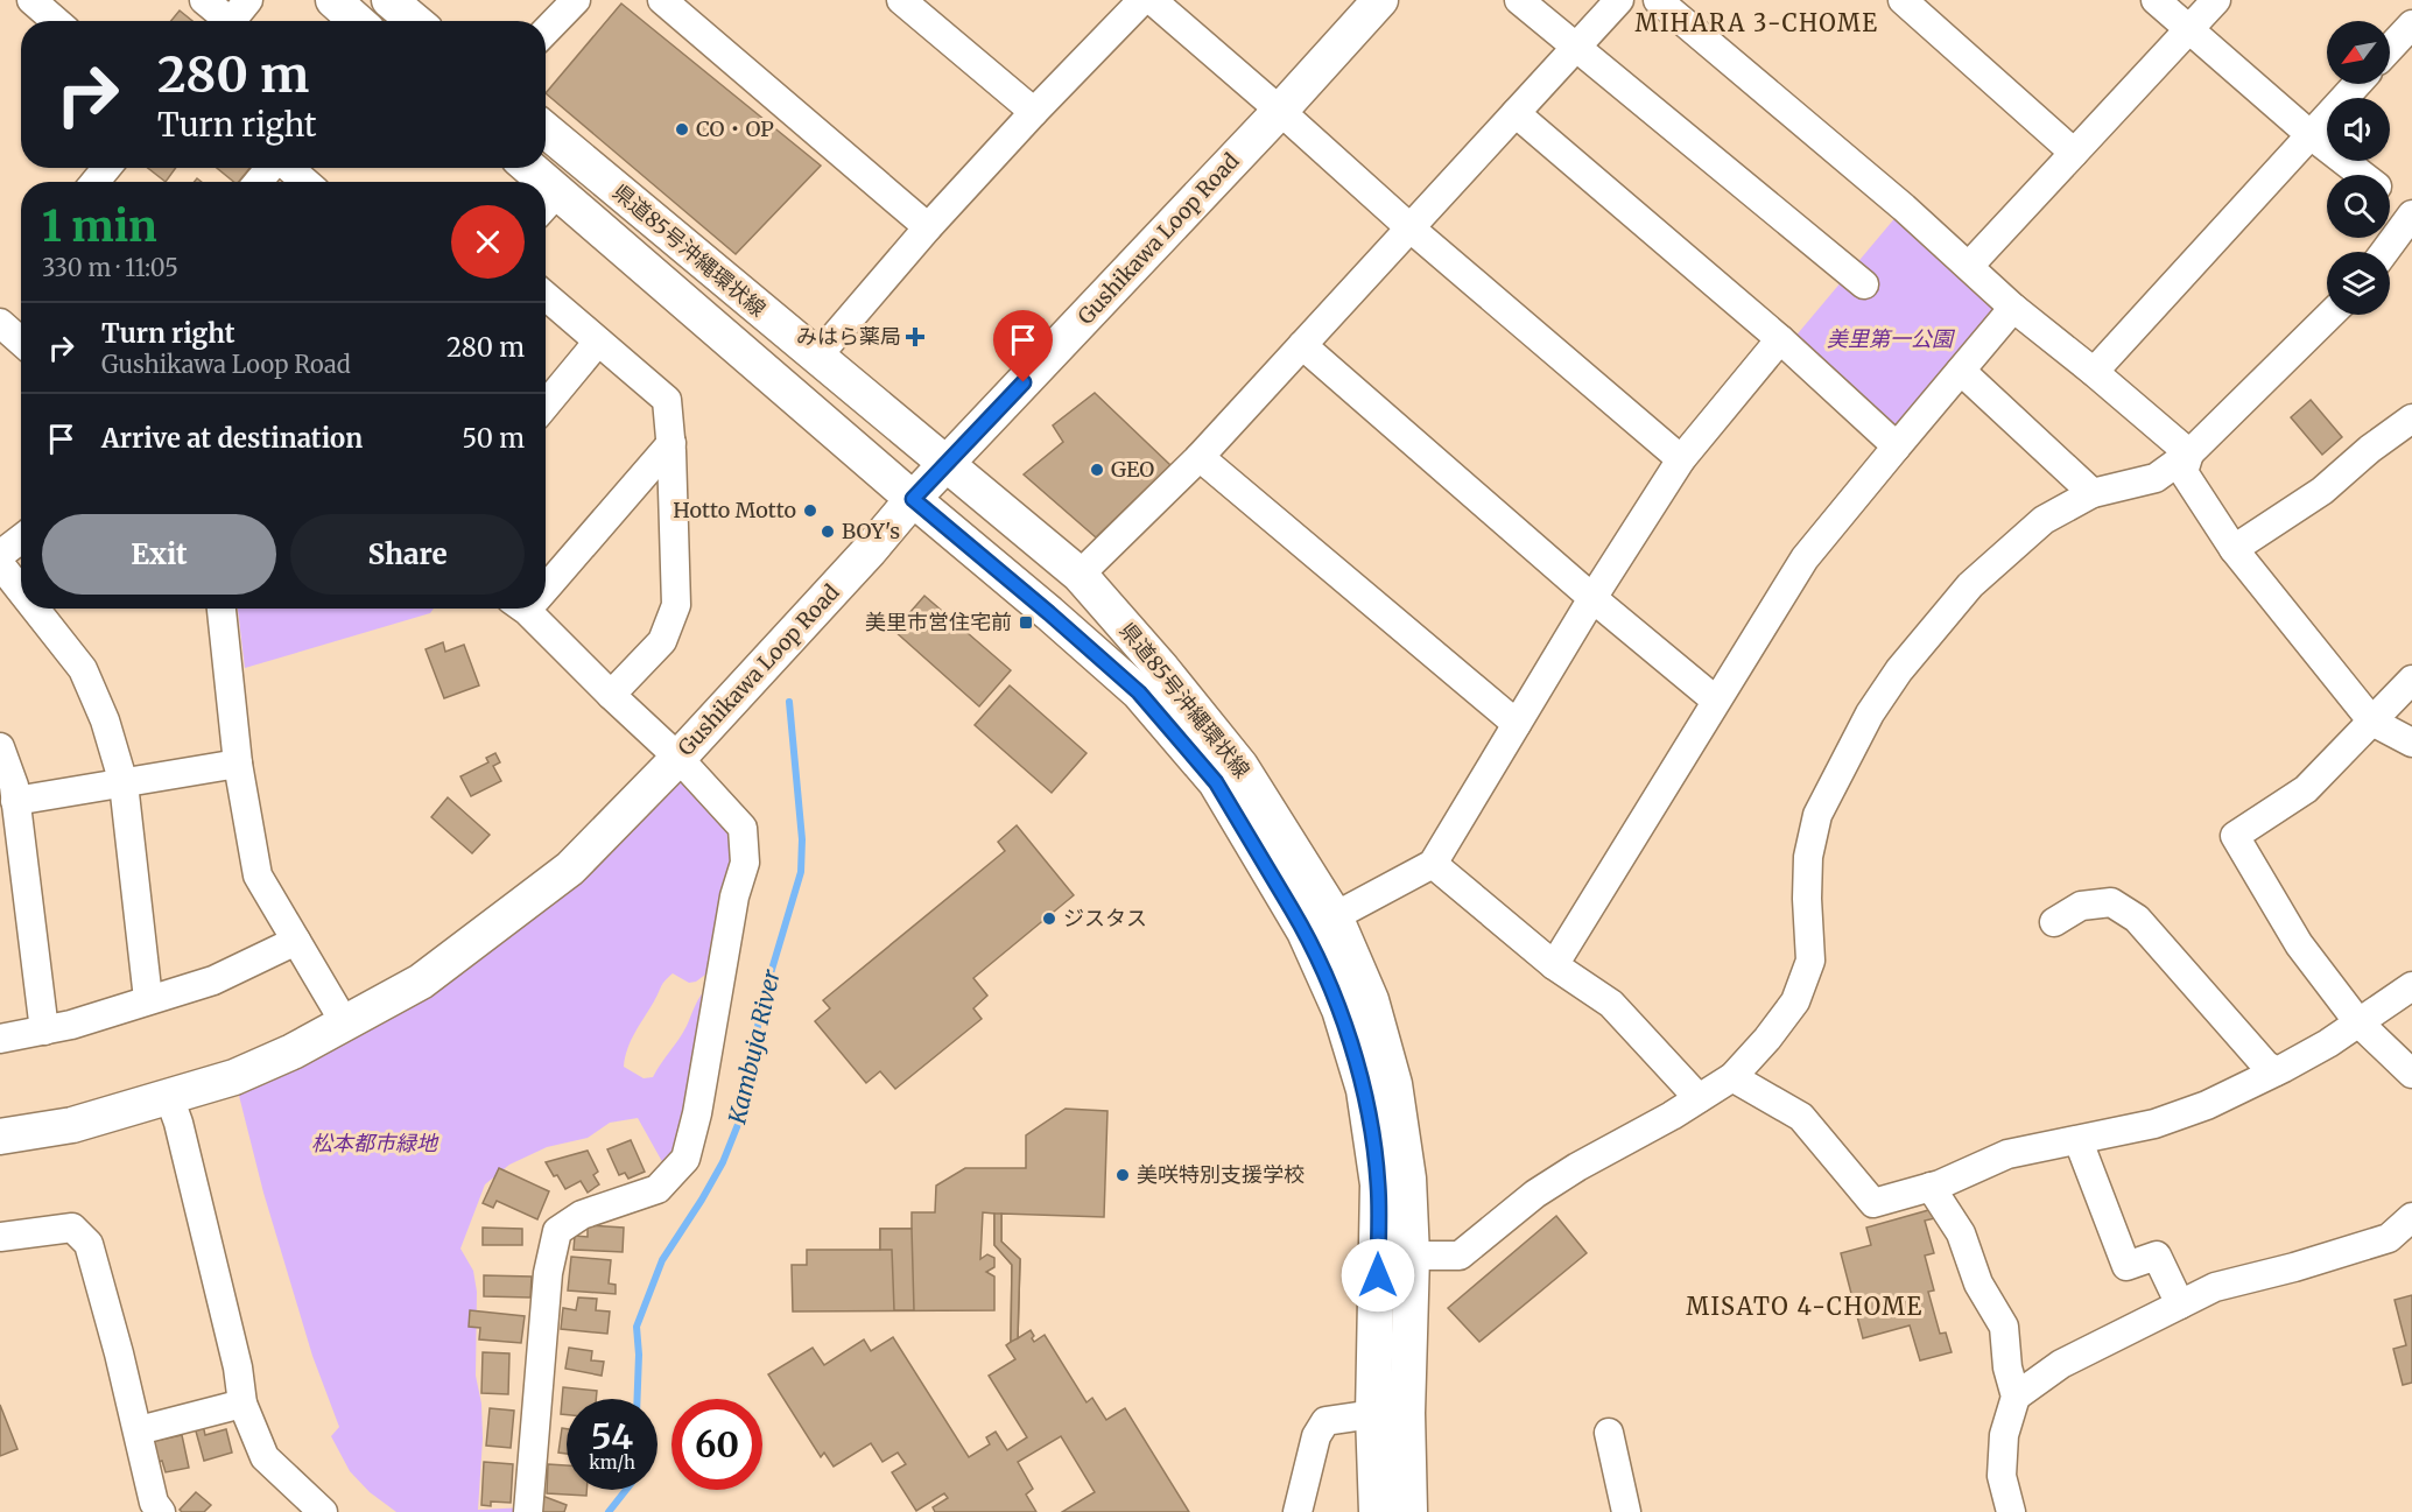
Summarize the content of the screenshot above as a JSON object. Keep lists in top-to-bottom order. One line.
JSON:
{"streets":{"main road":["Gushikawa Loop Road","県道85号沖縄環状線"]},"crossings":[["Gushikawa Loop Road","県道85号沖縄環状線"]],"districts":["MIHARA 3-CHOME","MISATO 4-CHOME"],"water":["Kambuja River"],"parks":["美里第一公園","松本都市緑地"],"places":{"other":["CO・OP","GEO","Hotto Motto","BOY's","ジスタス","美咲特別支援学校"],"health":["みはら薬局"],"transit":["美里市営住宅前"]},"north":"bottom left","page":{"turn":["280 m","Turn right"],"heading":["1 min","330 m · 11:05"],"list":[{"name":"Turn right","note":"Gushikawa Loop Road","value":"280 m"},{"name":"Arrive at destination","value":"50 m"}],"buttons":["Exit","Share"],"speed":"54 km/h","limit":"60"}}
